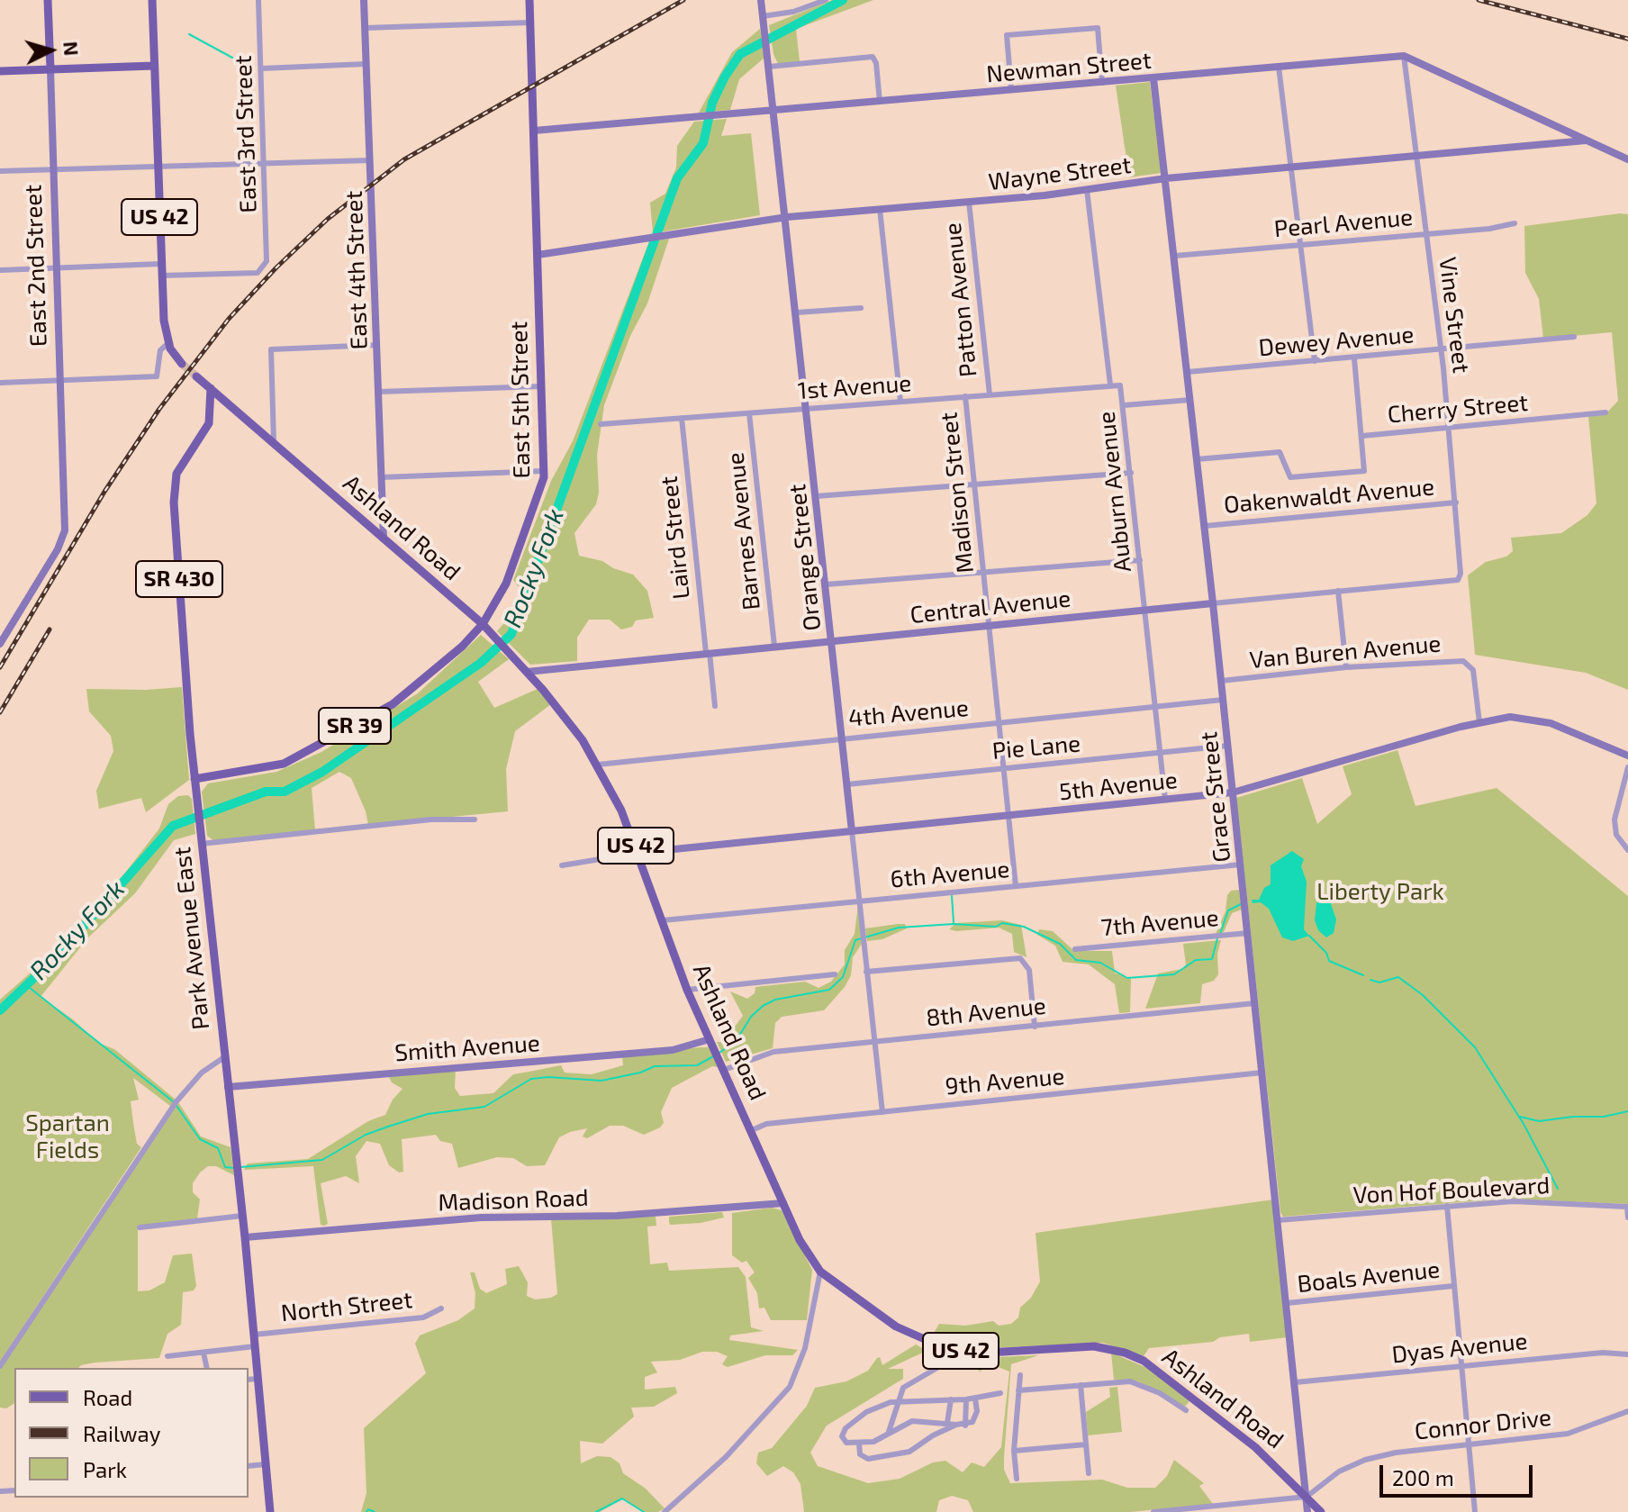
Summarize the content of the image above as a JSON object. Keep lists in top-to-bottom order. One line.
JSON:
{"streets":{"main road":["US 42","East 2nd Street","East 5th Street","Ashland Road","SR 430","SR 39","Park Avenue East"],"street":["Newman Street","East 3rd Street","Wayne Street","Pearl Avenue","East 4th Street","Patton Avenue","Vine Street","Dewey Avenue","1st Avenue","Cherry Street","Auburn Avenue","Madison Street","Oakenwaldt Avenue","Barnes Avenue","Laird Street","Orange Street","Central Avenue","Van Buren Avenue","4th Avenue","Pie Lane","5th Avenue","Grace Street","6th Avenue","7th Avenue","8th Avenue","Smith Avenue","9th Avenue","Von Hof Boulevard","Madison Road","Boals Avenue","North Street","Dyas Avenue","Connor Drive"]},"crossings":[["Newman Street","Wayne Street"],["Newman Street","Vine Street"],["Newman Street","East 5th Street"],["Newman Street","Orange Street"],["Newman Street","Grace Street"],["East 3rd Street","US 42"],["Wayne Street","Patton Avenue"],["Wayne Street","Vine Street"],["Wayne Street","East 5th Street"],["Wayne Street","Auburn Avenue"],["Wayne Street","Orange Street"],["Wayne Street","Grace Street"],["US 42","Ashland Road"],["US 42","Park Avenue East"],["Pearl Avenue","Vine Street"],["Pearl Avenue","Grace Street"],["East 4th Street","Ashland Road"],["Patton Avenue","1st Avenue"],["Vine Street","Dewey Avenue"],["Vine Street","Cherry Street"],["Vine Street","Oakenwaldt Avenue"],["Vine Street","Central Avenue"],["Dewey Avenue","Grace Street"],["1st Avenue","Auburn Avenue"],["1st Avenue","Madison Street"],["1st Avenue","Barnes Avenue"],["1st Avenue","Laird Street"],["1st Avenue","Orange Street"],["East 5th Street","Ashland Road"],["East 5th Street","Park Avenue East"],["Cherry Street","Grace Street"],["Auburn Avenue","Central Avenue"],["Auburn Avenue","4th Avenue"],["Auburn Avenue","Pie Lane"],["Auburn Avenue","5th Avenue"],["Madison Street","Central Avenue"],["Madison Street","4th Avenue"],["Madison Street","Pie Lane"],["Madison Street","5th Avenue"],["Madison Street","6th Avenue"],["Oakenwaldt Avenue","Grace Street"],["Ashland Road","Central Avenue"],["Ashland Road","4th Avenue"],["Ashland Road","5th Avenue"],["Ashland Road","Grace Street"],["Ashland Road","6th Avenue"],["Ashland Road","Park Avenue East"],["Ashland Road","8th Avenue"],["Ashland Road","Smith Avenue"],["Ashland Road","9th Avenue"],["Ashland Road","Madison Road"],["Ashland Road","Connor Drive"],["Barnes Avenue","Central Avenue"],["Laird Street","Central Avenue"],["Orange Street","Central Avenue"],["Orange Street","4th Avenue"],["Orange Street","Pie Lane"],["Orange Street","5th Avenue"],["Orange Street","6th Avenue"],["Orange Street","8th Avenue"],["Orange Street","9th Avenue"],["Central Avenue","Grace Street"],["Van Buren Avenue","5th Avenue"],["Van Buren Avenue","Grace Street"],["4th Avenue","Grace Street"],["Pie Lane","Grace Street"],["5th Avenue","Grace Street"],["Grace Street","6th Avenue"],["Grace Street","7th Avenue"],["Grace Street","8th Avenue"],["Grace Street","9th Avenue"],["Grace Street","Von Hof Boulevard"],["Grace Street","Boals Avenue"],["Grace Street","Dyas Avenue"],["Grace Street","Connor Drive"],["Park Avenue East","Smith Avenue"],["Park Avenue East","Madison Road"],["Park Avenue East","North Street"]],"water":["Rocky Fork"],"parks":["Liberty Park","Spartan Fields"],"legend":["Road","Railway","Park"],"scale_bar":"200 m","north":"right"}
